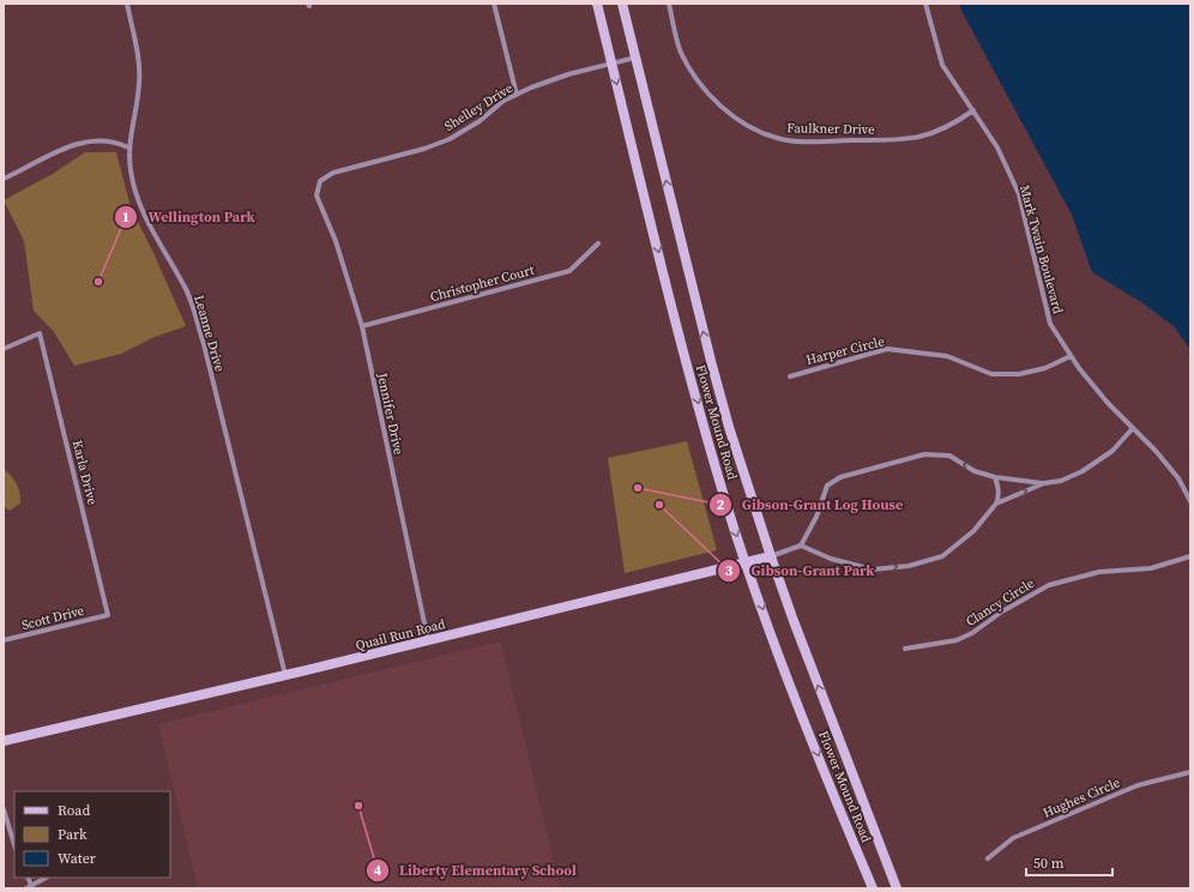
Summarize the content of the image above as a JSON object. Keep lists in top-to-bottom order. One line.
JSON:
{"streets":{"main road":["Flower Mound Road","Quail Run Road"],"street":["Shelley Drive","Faulkner Drive","Mark Twain Boulevard","Christopher Court","Leanne Drive","Harper Circle","Jennifer Drive","Karla Drive","Clancy Circle","Scott Drive","Hughes Circle"]},"crossings":[["Shelley Drive","Jennifer Drive"],["Shelley Drive","Flower Mound Road"],["Faulkner Drive","Mark Twain Boulevard"],["Mark Twain Boulevard","Harper Circle"],["Christopher Court","Jennifer Drive"],["Leanne Drive","Quail Run Road"],["Jennifer Drive","Quail Run Road"],["Flower Mound Road","Quail Run Road"],["Karla Drive","Scott Drive"]],"places":["Wellington Park","Gibson-Grant Log House","Gibson-Grant Park","Liberty Elementary School"],"legend":["Road","Park","Water"],"scale_bar":"50 m"}
